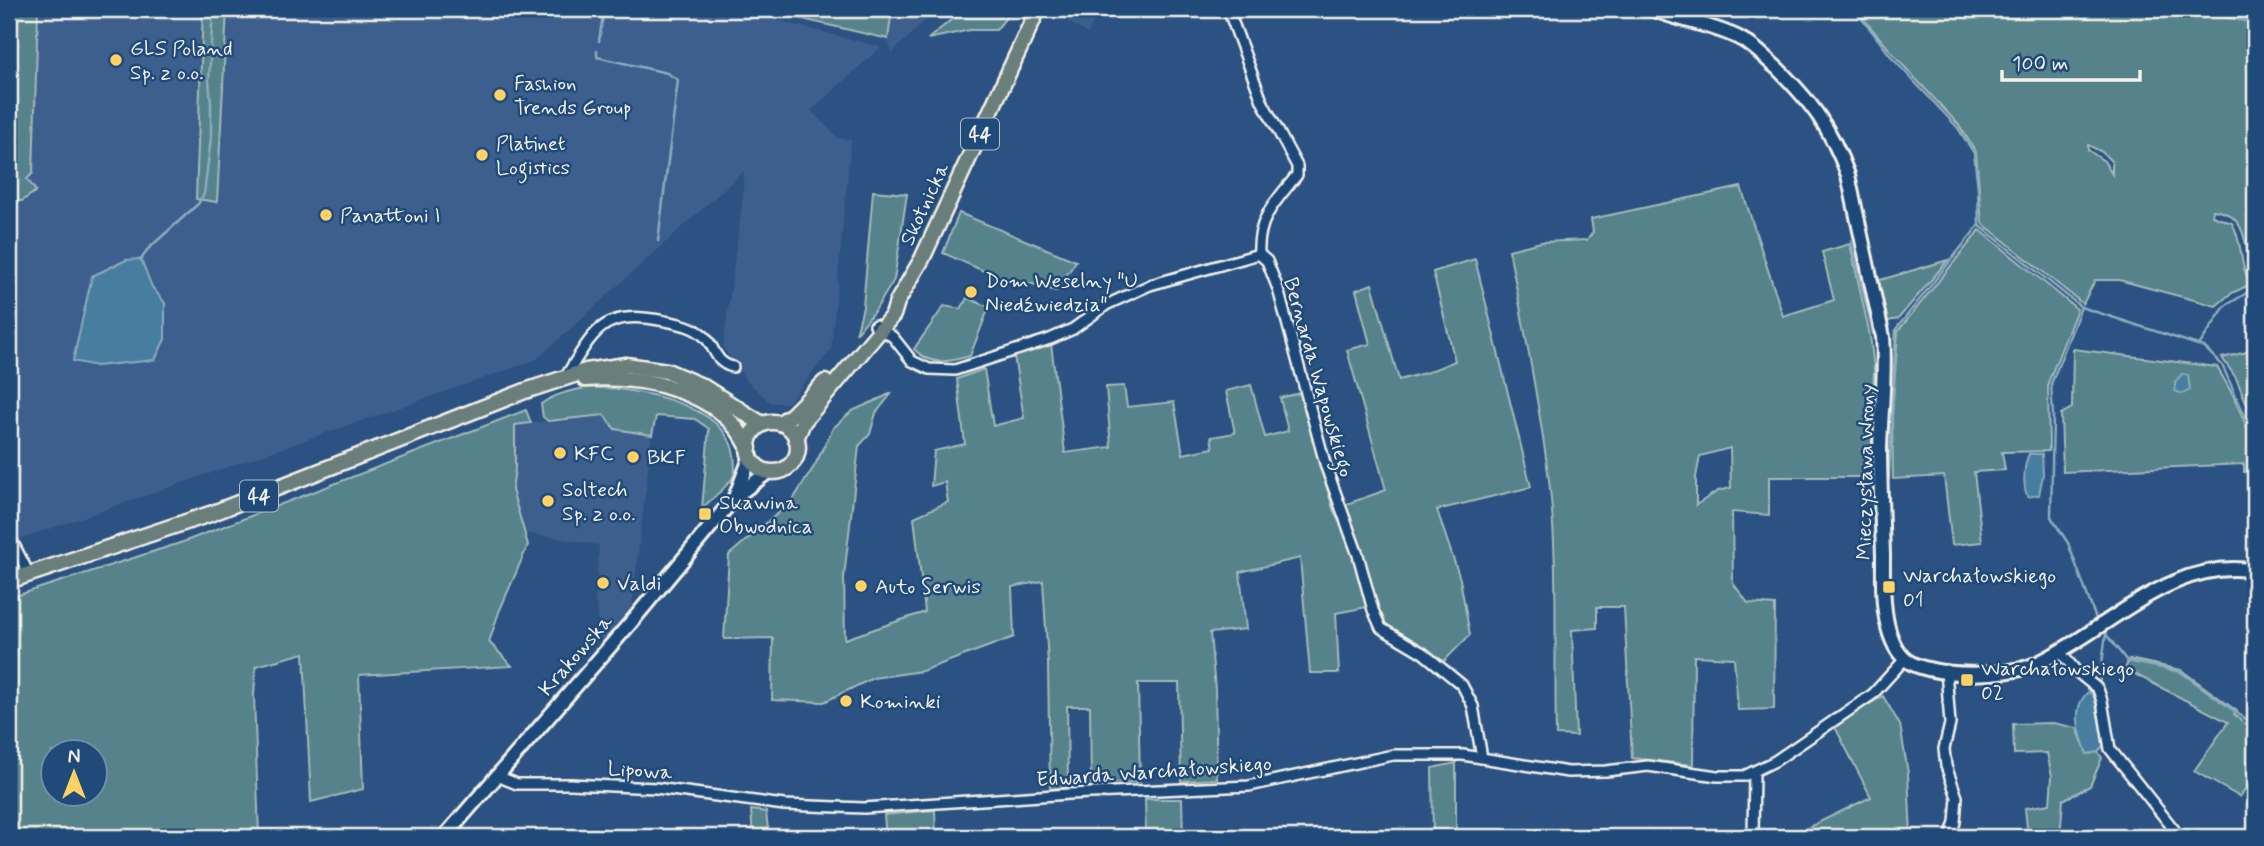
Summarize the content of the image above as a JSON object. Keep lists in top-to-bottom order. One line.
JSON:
{"streets":{"main road":["44","Skotnicka"],"street":["Bernarda Wapowskiego","Mieczysława Wrony","Krakowska","Lipowa","Edwarda Warchałowskiego"]},"crossings":[["44","Skotnicka"],["44","Krakowska"],["Skotnicka","Bernarda Wapowskiego"],["Bernarda Wapowskiego","Edwarda Warchałowskiego"],["Mieczysława Wrony","Edwarda Warchałowskiego"],["Krakowska","Lipowa"],["Lipowa","Edwarda Warchałowskiego"]],"places":{"other":["GLS Poland Sp. z o.o.","Fashion Trends Group","Platinet Logistics","Panattoni I","Dom Weselny \"U Niedźwiedzia\"","KFC","BKF","Soltech Sp. z o.o.","Valdi","Auto Serwis","Kominki"],"transit":["Skawina Obwodnica","Warchałowskiego 01","Warchałowskiego 02"]},"scale_bar":"100 m","north":"top"}
